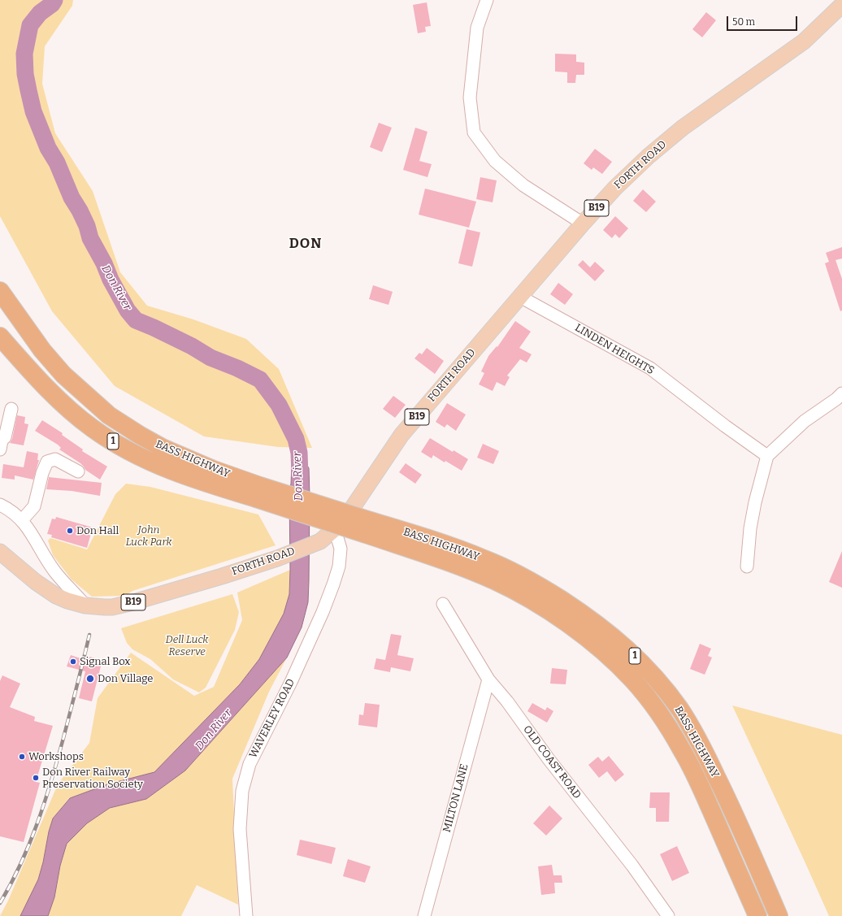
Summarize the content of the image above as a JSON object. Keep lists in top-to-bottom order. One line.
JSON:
{"streets":{"highway":["1","BASS HIGHWAY"],"main road":["FORTH ROAD","B19"],"street":["LINDEN HEIGHTS","WAVERLEY ROAD","OLD COAST ROAD","MILTON LANE"]},"crossings":[["FORTH ROAD","LINDEN HEIGHTS"],["FORTH ROAD","WAVERLEY ROAD"],["OLD COAST ROAD","MILTON LANE"]],"districts":["DON"],"water":["Don River"],"parks":["John Luck Park","Dell Luck Reserve"],"places":["Don Hall","Signal Box","Don Village","Workshops","Don River Railway Preservation Society"],"scale_bar":"50 m"}
